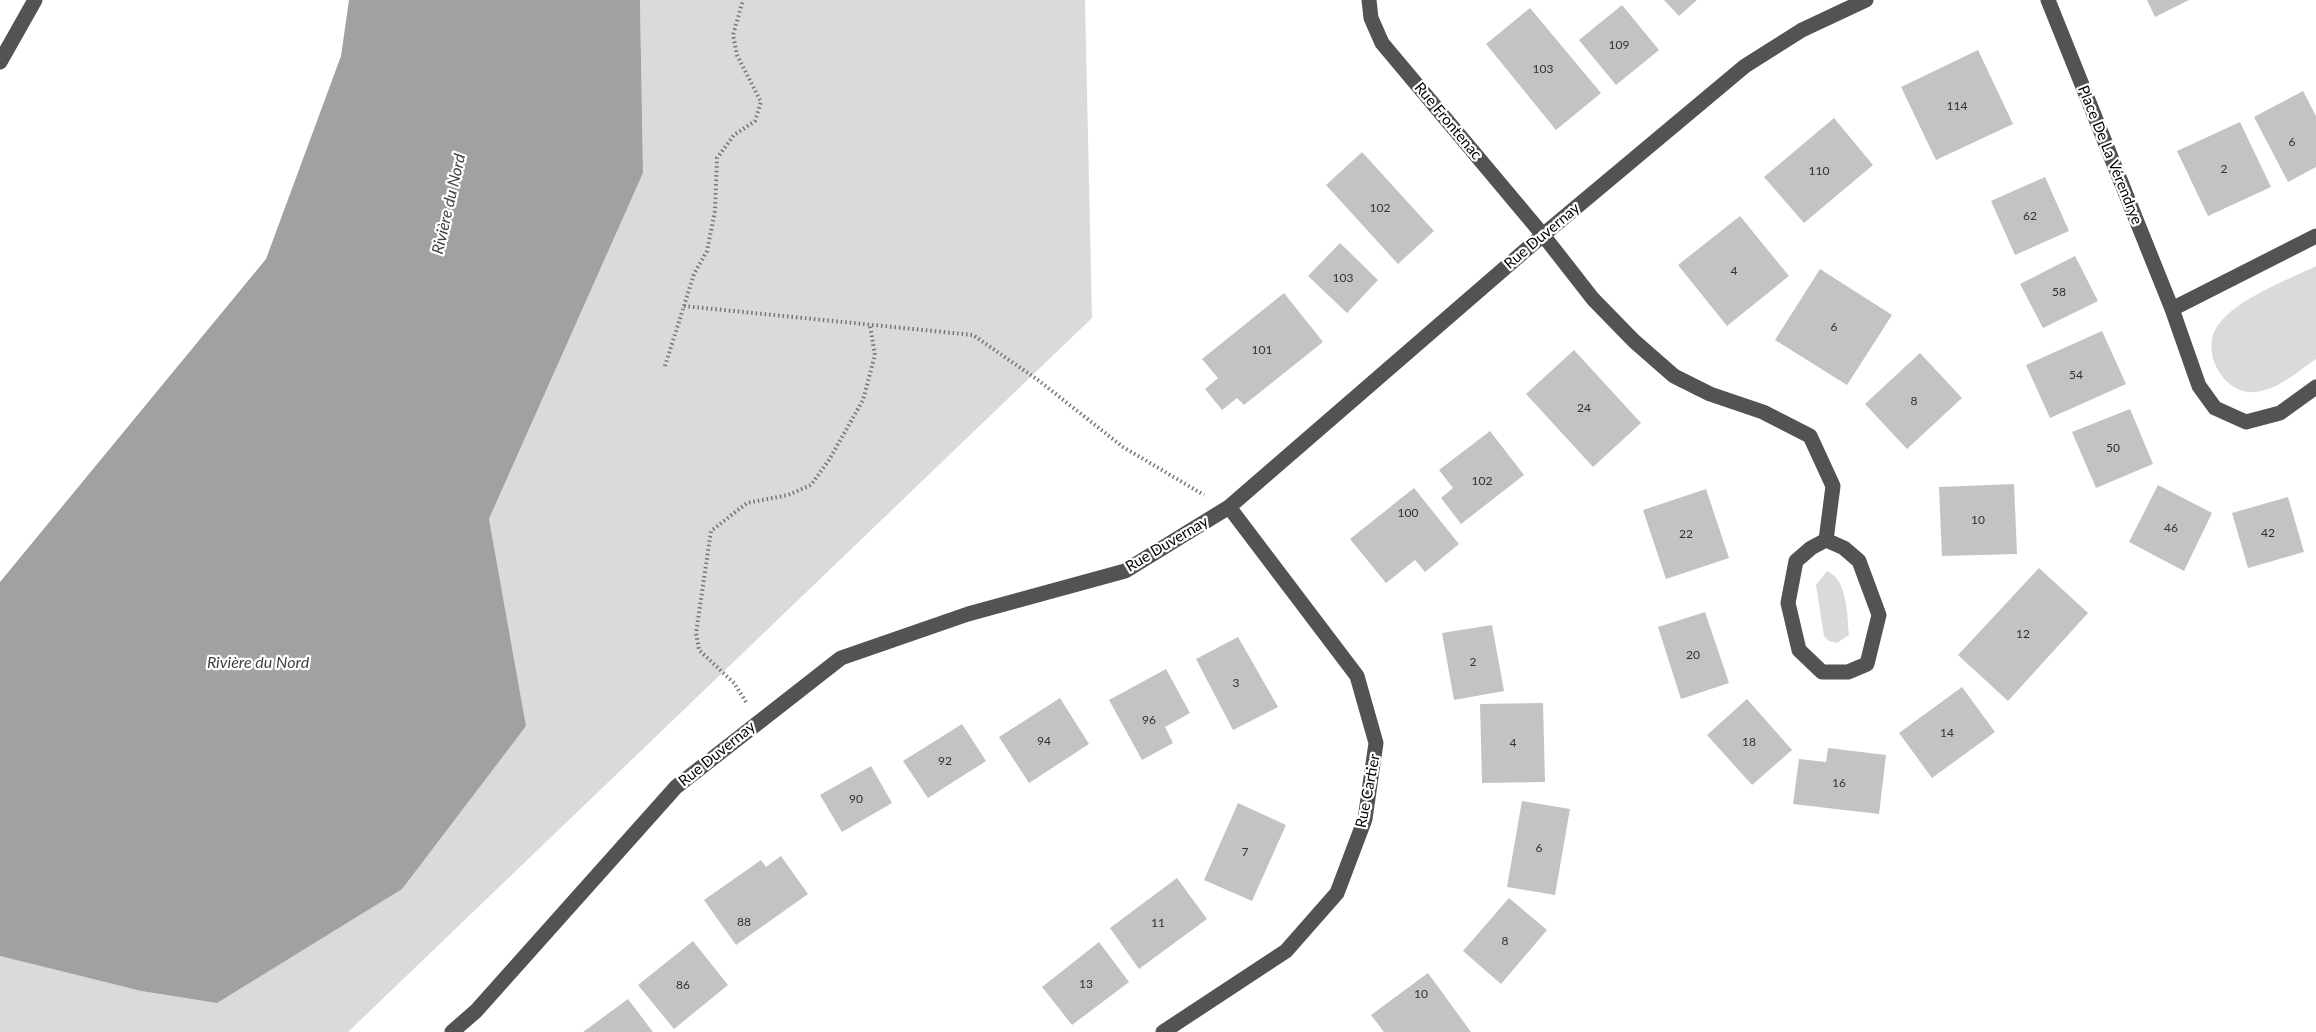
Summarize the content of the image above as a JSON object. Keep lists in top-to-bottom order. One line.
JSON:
{"streets":{"street":["Rue Frontenac","Place De La Vérendrye","Rue Duvernay","Rue Cartier"]},"crossings":[["Rue Frontenac","Rue Duvernay"],["Rue Duvernay","Rue Cartier"]],"water":["Rivière du Nord"],"house_numbers":["109","103","114","6","2","110","102","62","4","103","58","6","101","54","8","24","50","102","100","10","46","42","22","12","20","2","3","96","14","94","18","4","92","16","90","6","7","88","11","8","13","86","10"]}
